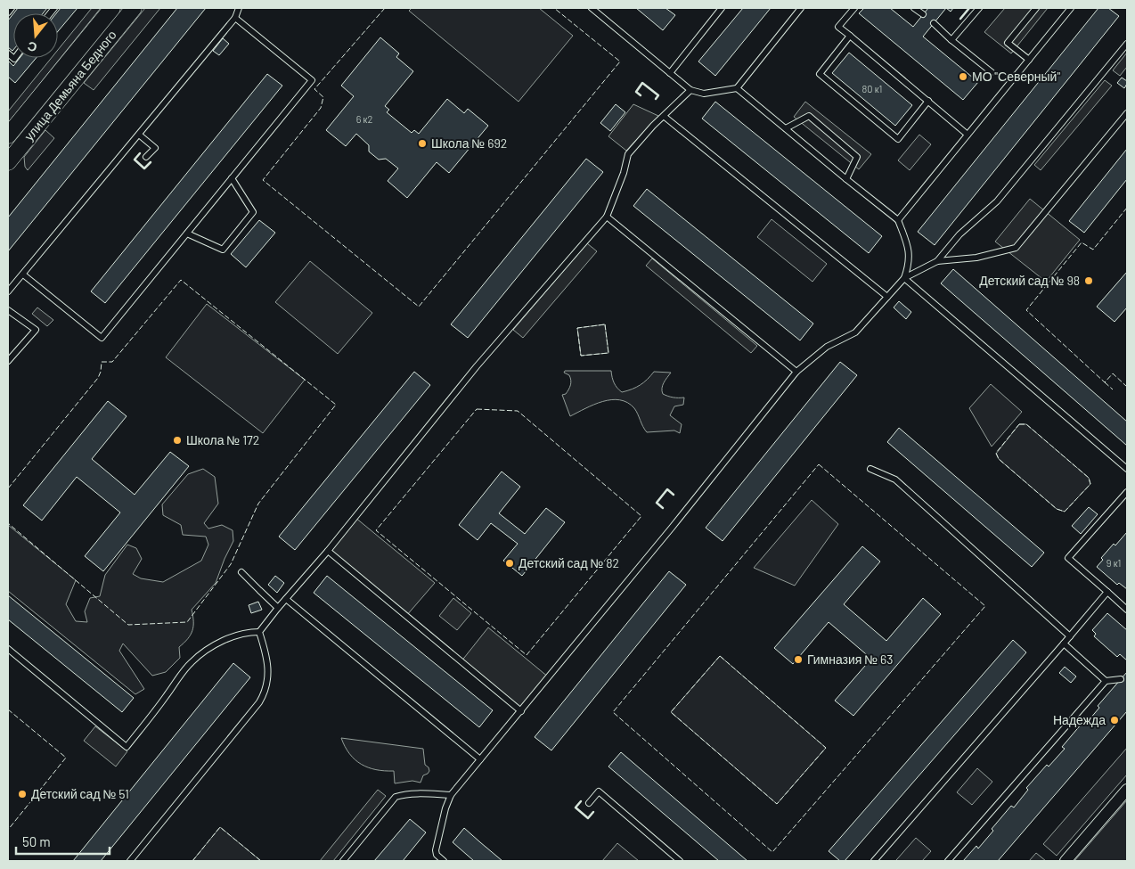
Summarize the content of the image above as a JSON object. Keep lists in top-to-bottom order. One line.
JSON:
{"streets":{"street":["улица Демьяна Бедного"]},"places":["МО \"Северный\"","Школа № 692","Детский сад № 98","Школа № 172","Детский сад № 82","Гимназия № 63","Надежда","Детский сад № 51"],"house_numbers":["80 к1","6 к2","9 к1"],"scale_bar":"50 m","north":"bottom"}
